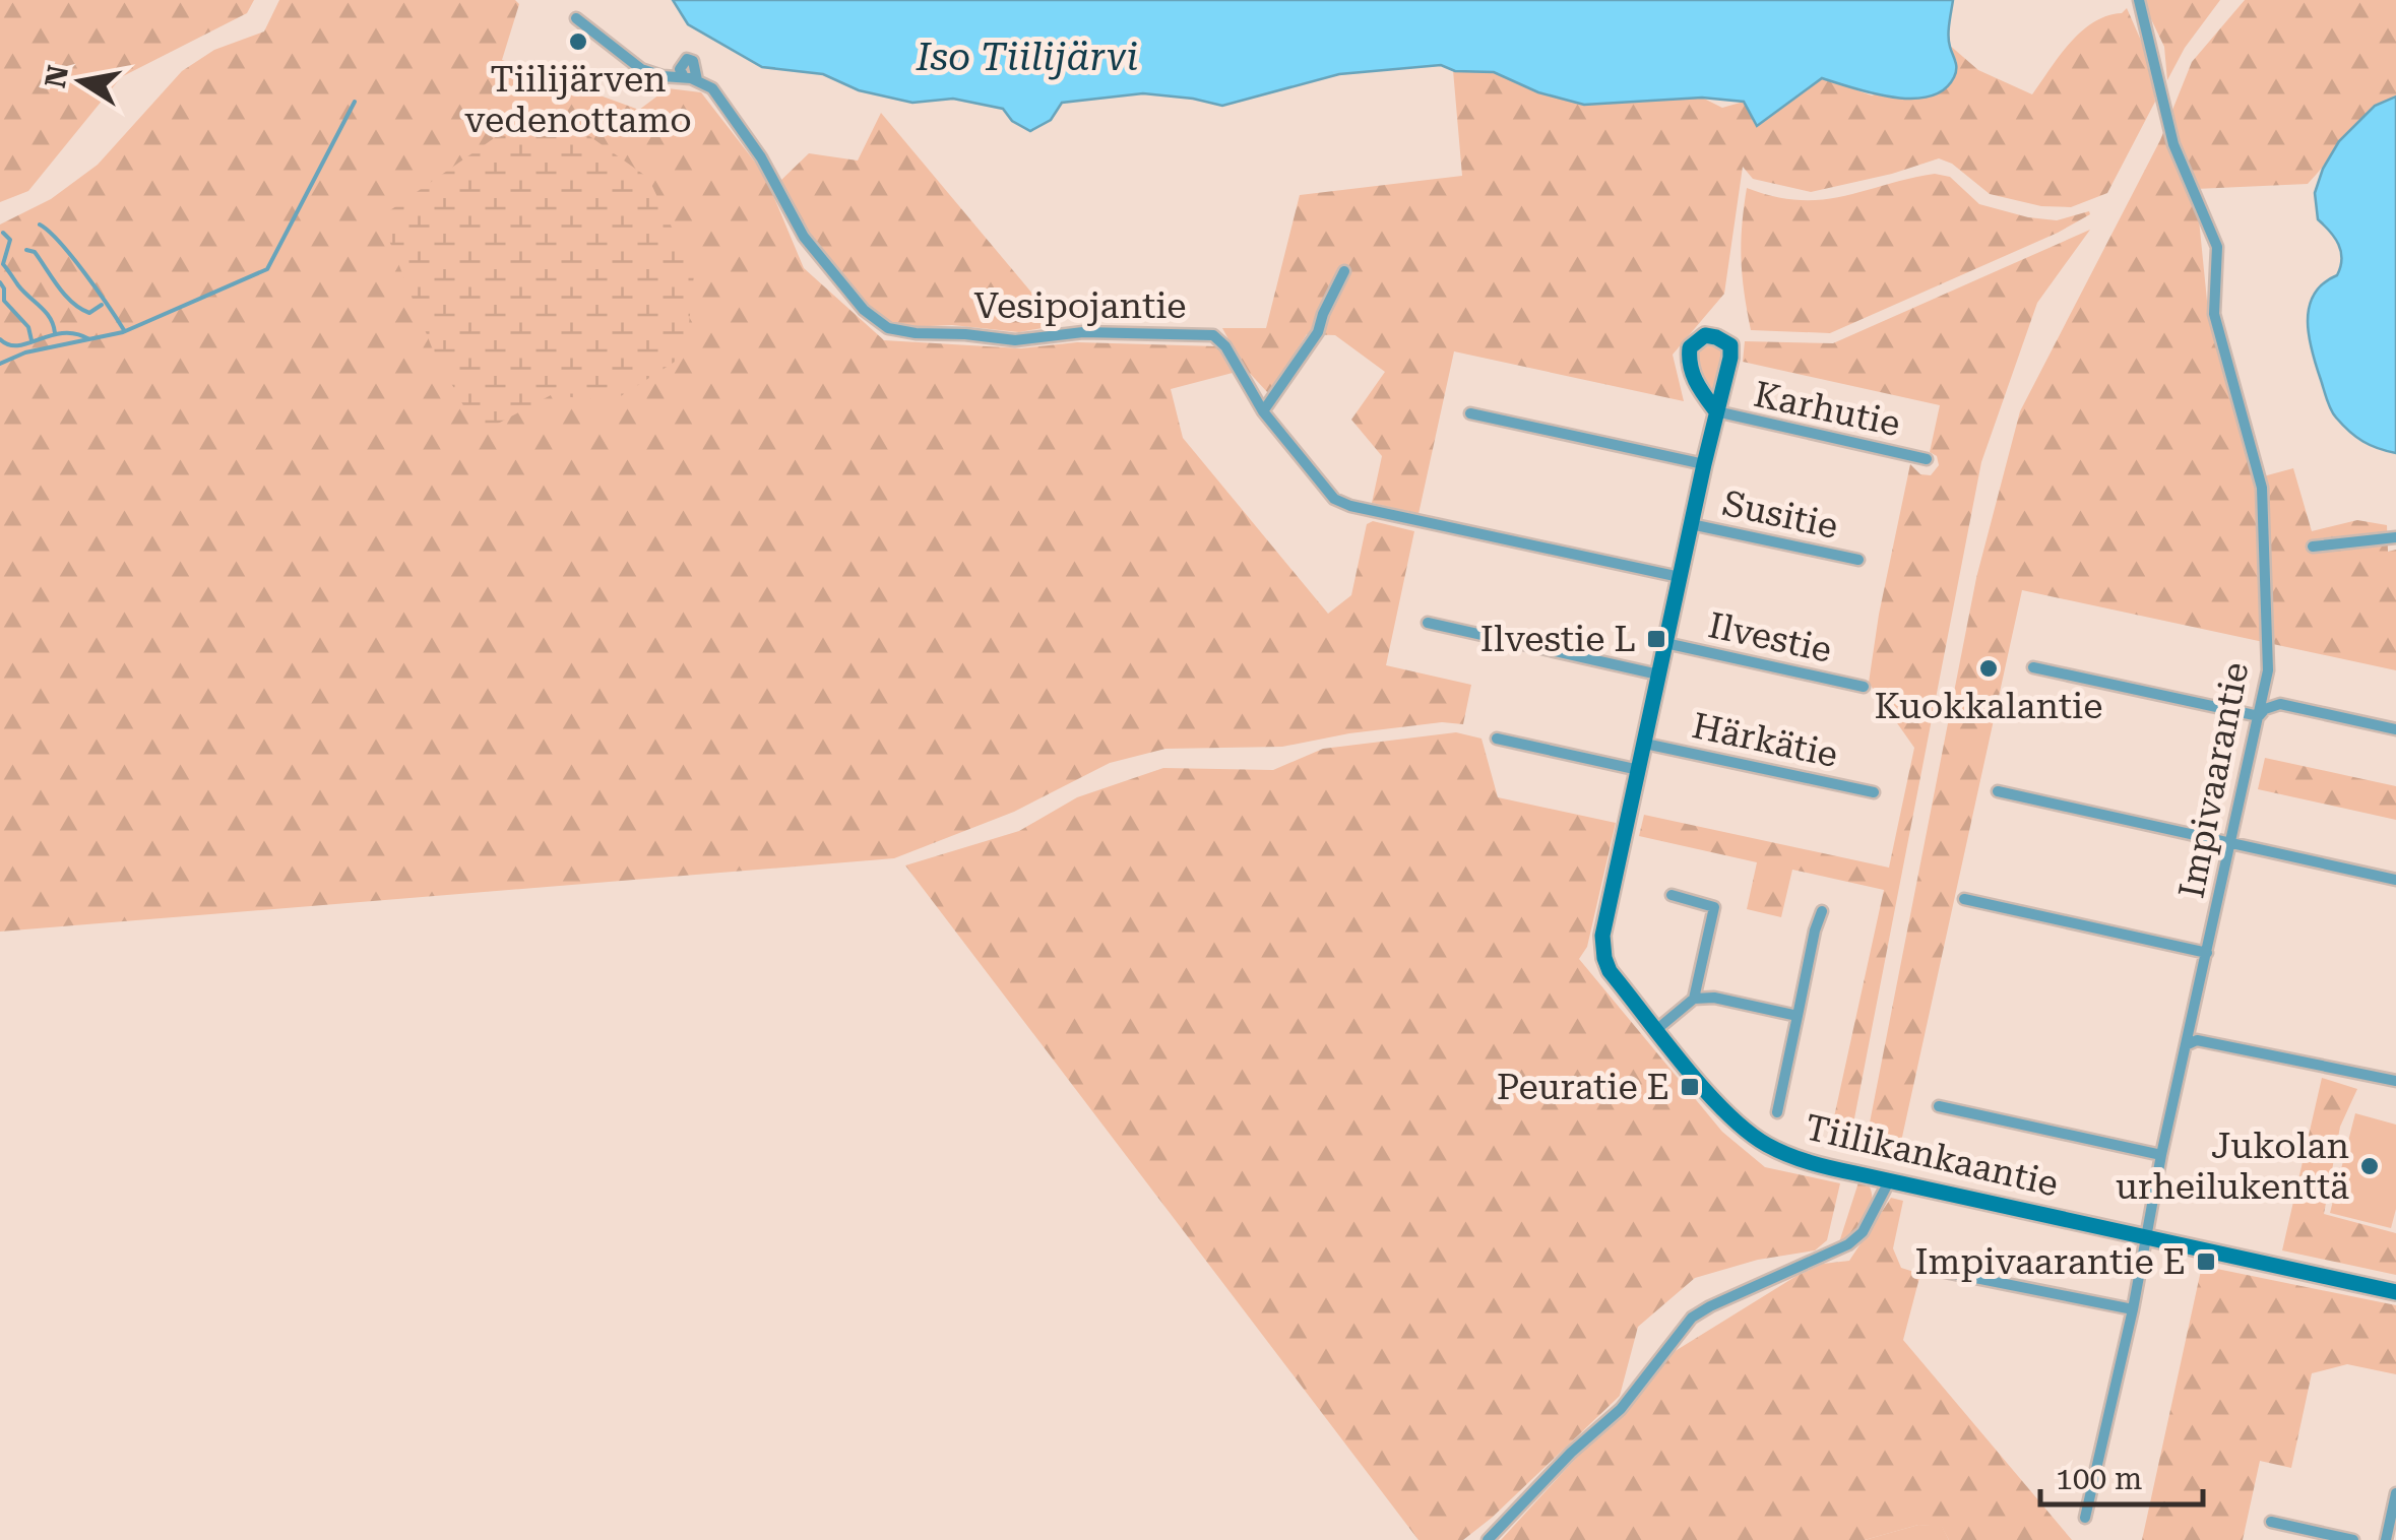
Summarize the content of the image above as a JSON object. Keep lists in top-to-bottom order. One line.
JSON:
{"streets":{"street":["Vesipojantie","Karhutie","Susitie","Ilvestie","Härkätie","Impivaarantie","Tiilikankaantie"]},"crossings":[["Vesipojantie","Tiilikankaantie"],["Karhutie","Tiilikankaantie"],["Susitie","Tiilikankaantie"],["Ilvestie","Tiilikankaantie"],["Härkätie","Tiilikankaantie"],["Impivaarantie","Tiilikankaantie"]],"water":["Iso Tiilijärvi"],"places":{"other":["Tiilijärven vedenottamo","Kuokkalantie","Jukolan urheilukenttä"],"transit":["Ilvestie L","Peuratie E","Impivaarantie E"]},"scale_bar":"100 m","north":"left"}
